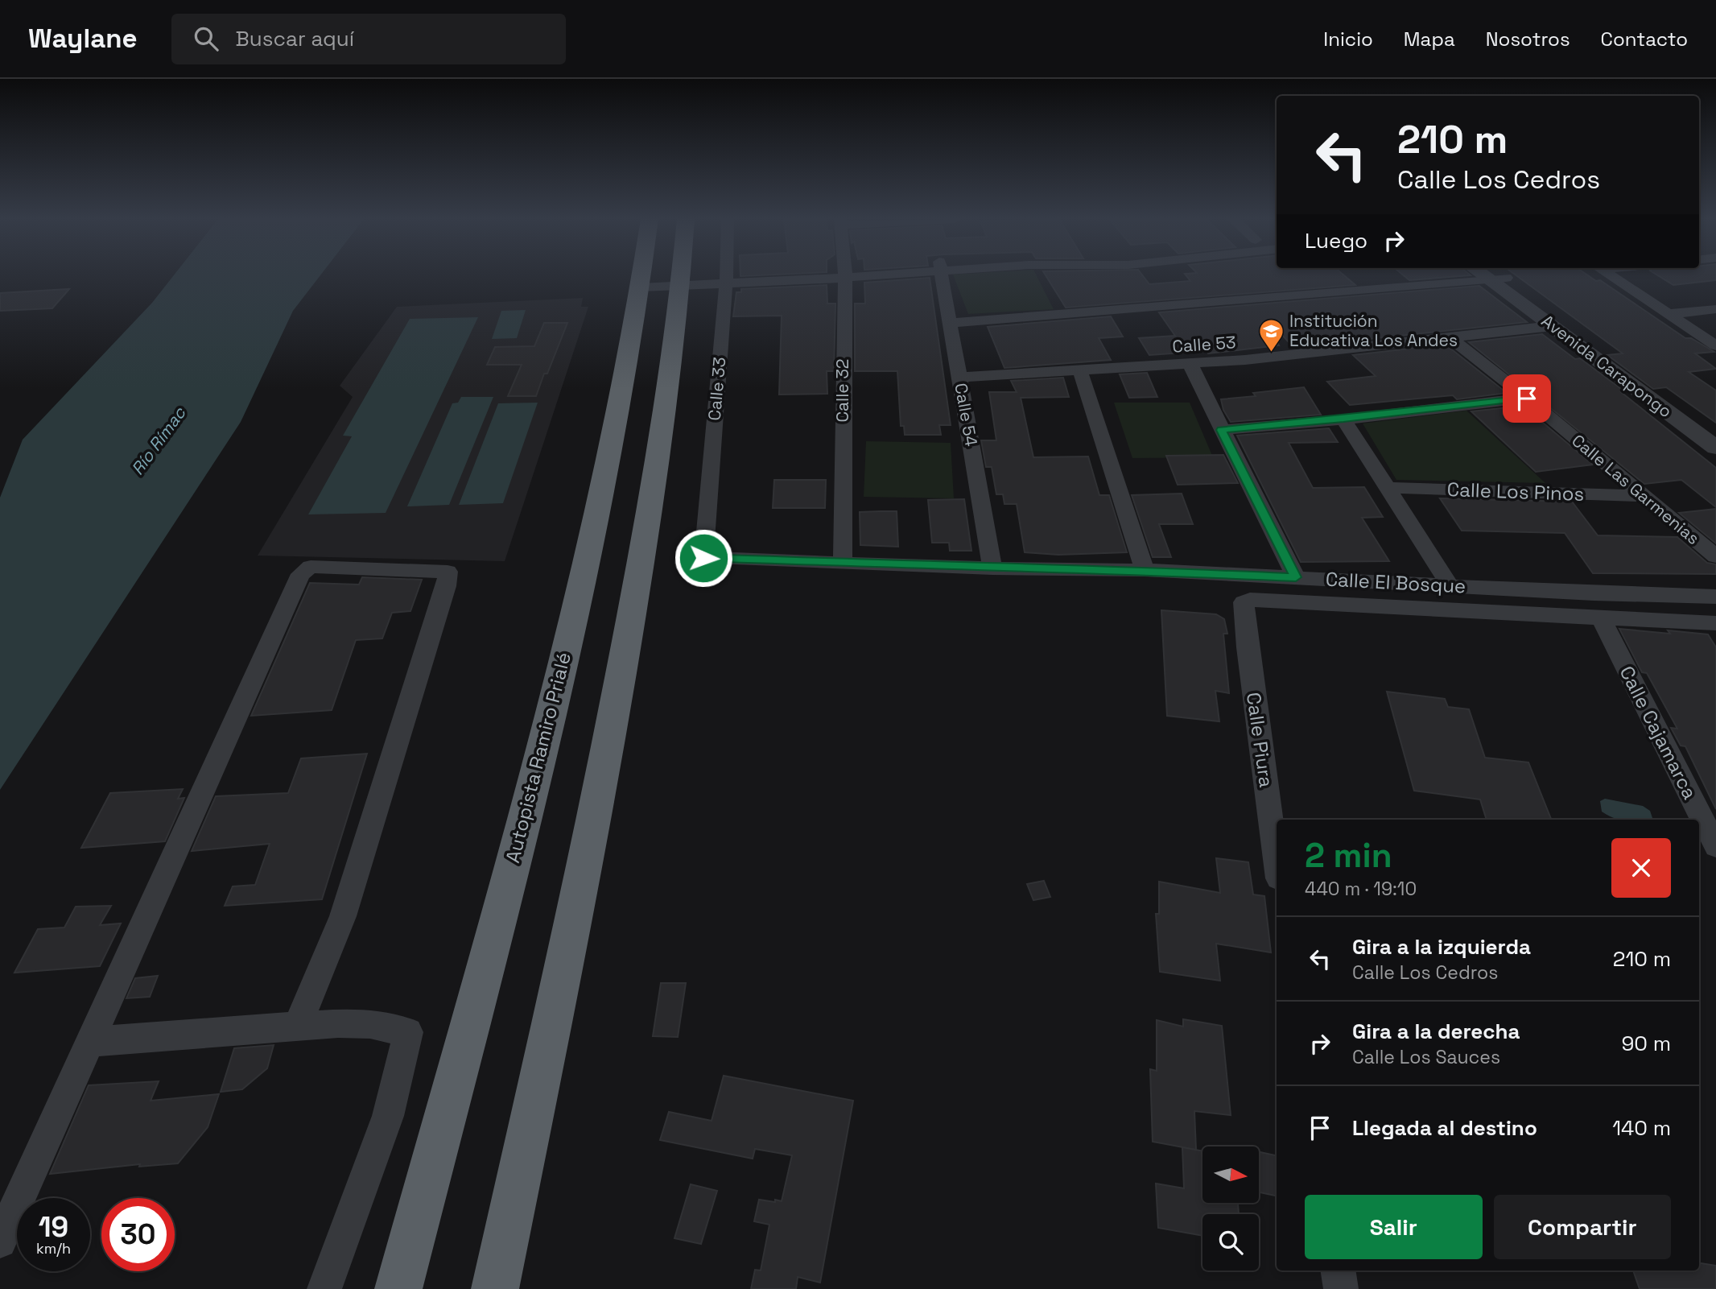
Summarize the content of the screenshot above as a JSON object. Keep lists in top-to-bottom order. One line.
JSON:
{"streets":{"highway":["Autopista Ramiro Prialé"],"street":["Calle 53","Avenida Carapongo","Calle 33","Calle 32","Calle 54","Calle Las Garmenias","Calle Los Pinos","Calle El Bosque","Calle Cajamarca","Calle Piura"]},"crossings":[["Calle 53","Avenida Carapongo"],["Calle 53","Calle 54"],["Calle 53","Calle Las Garmenias"],["Calle 33","Calle El Bosque"],["Calle 32","Calle El Bosque"],["Calle 54","Calle El Bosque"],["Calle Las Garmenias","Calle Los Pinos"],["Calle El Bosque","Calle Cajamarca"],["Calle El Bosque","Calle Piura"]],"water":["Río Rímac"],"places":{"school or university":["Institución Educativa Los Andes"]},"north":"right","page":{"header":"Waylane","search":"Buscar aquí","nav":["Inicio","Mapa","Nosotros","Contacto"],"turn":["210 m","Calle Los Cedros"],"then":"Luego","heading":["2 min","440 m · 19:10"],"list":[{"name":"Gira a la izquierda","note":"Calle Los Cedros","value":"210 m"},{"name":"Gira a la derecha","note":"Calle Los Sauces","value":"90 m"},{"name":"Llegada al destino","value":"140 m"}],"buttons":["Salir","Compartir"],"speed":"19 km/h","limit":"30"}}
